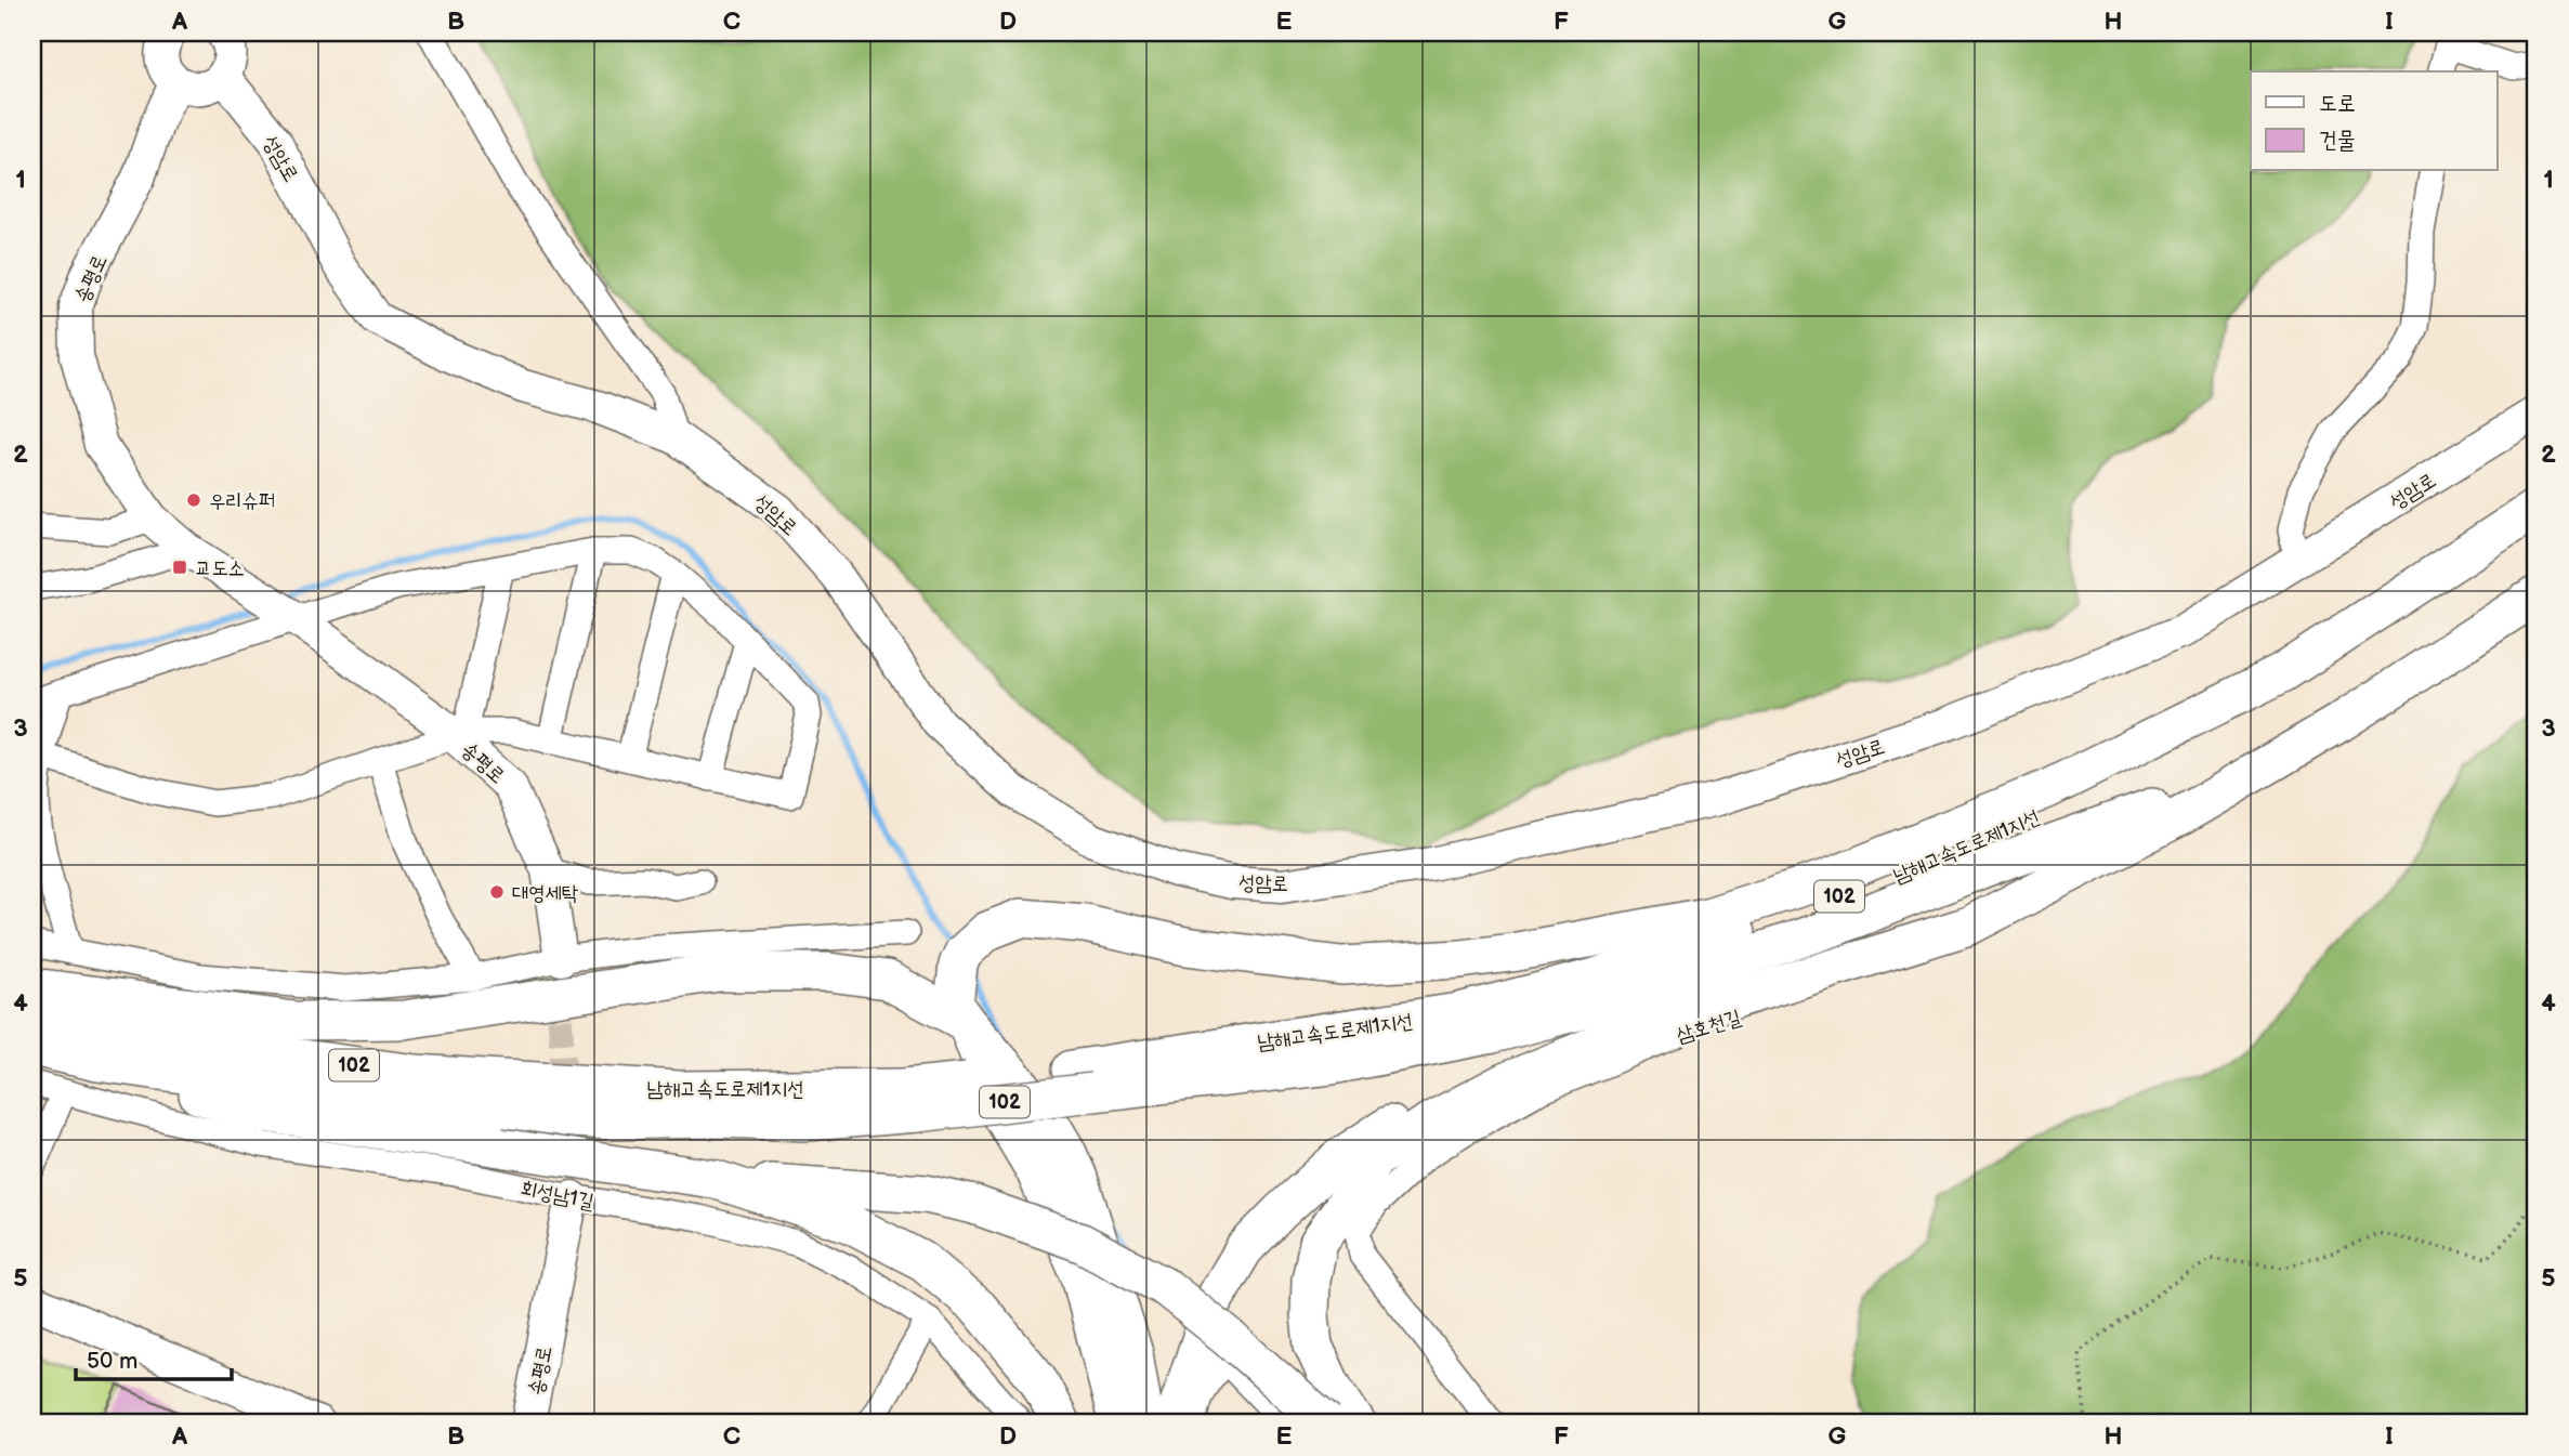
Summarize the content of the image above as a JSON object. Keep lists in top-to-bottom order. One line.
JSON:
{"streets":{"highway":["남해고속도로제1지선","102"],"main road":["성암로","송평로"],"street":["삼호천길","회성남1길"]},"crossings":[["송평로","회성남1길"]],"places":{"other":["우리슈퍼","대영세탁"],"transit":["교도소"]},"legend":["도로","건물"],"scale_bar":"50 m","grid":{"columns":["A","B","C","D","E","F","G","H","I"],"rows":["1","2","3","4","5"]}}
